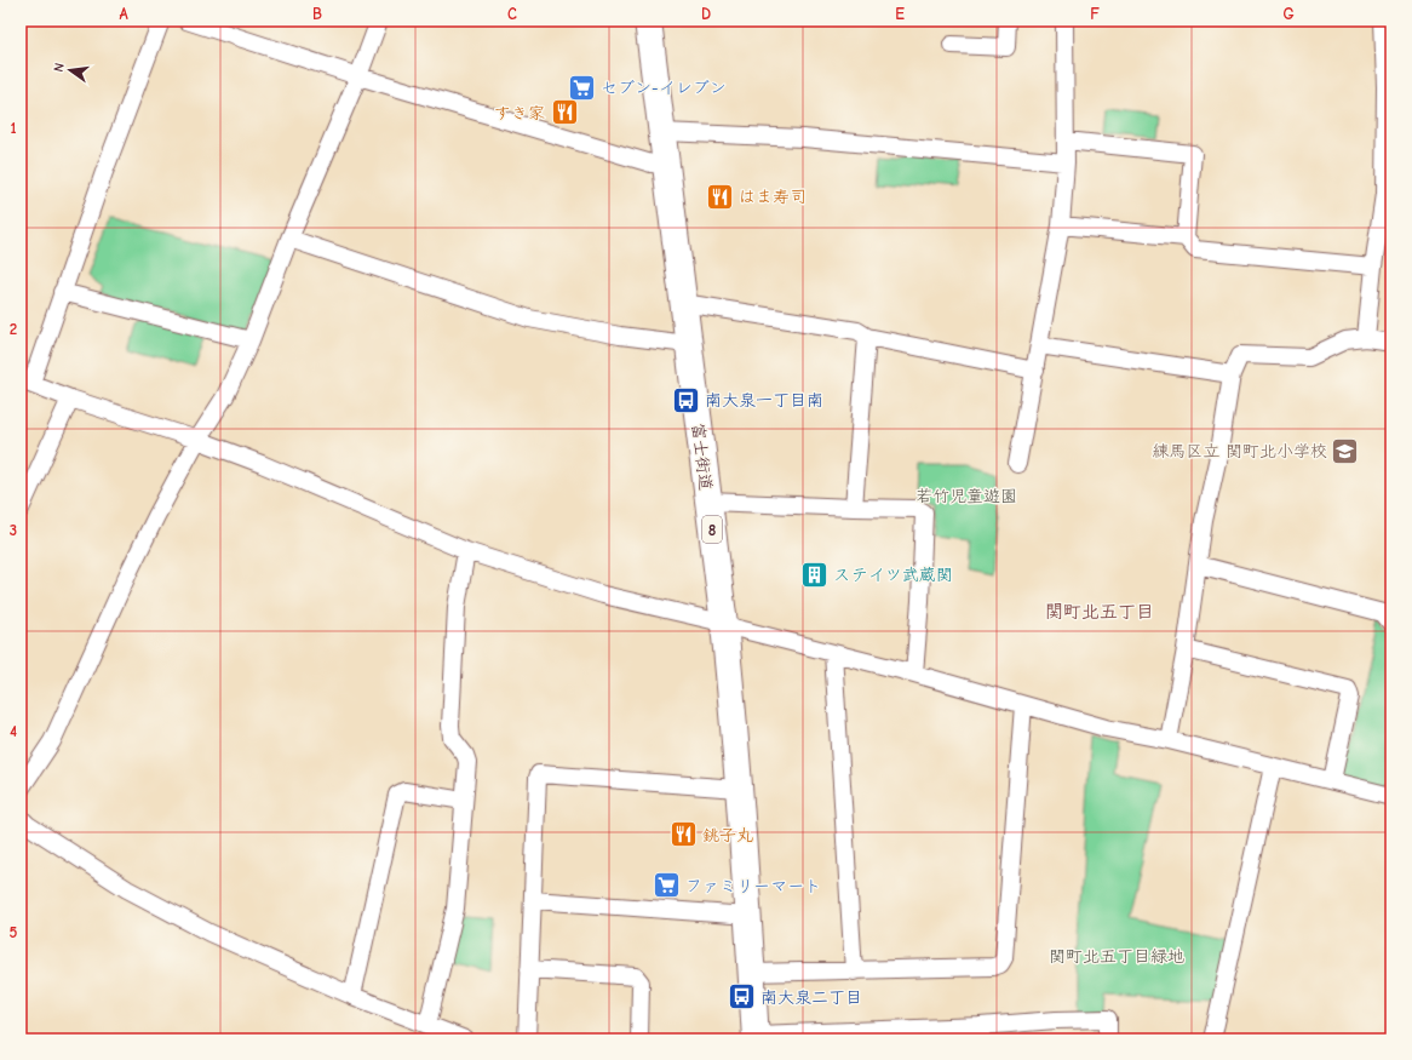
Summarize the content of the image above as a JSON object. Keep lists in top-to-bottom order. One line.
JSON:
{"streets":{"main road":["富士街道","8"]},"districts":["関町北五丁目"],"parks":["若竹児童遊園","関町北五丁目緑地"],"places":{"supermarket":["セブン-イレブン","ファミリーマート"],"restaurant":["すき家","はま寿司","銚子丸"],"bus stop":["南大泉一丁目南","南大泉二丁目"],"school or university":["練馬区立 関町北小学校"],"building":["ステイツ武蔵関"]},"north":"left","grid":{"columns":["A","B","C","D","E","F","G"],"rows":["1","2","3","4","5"]}}
